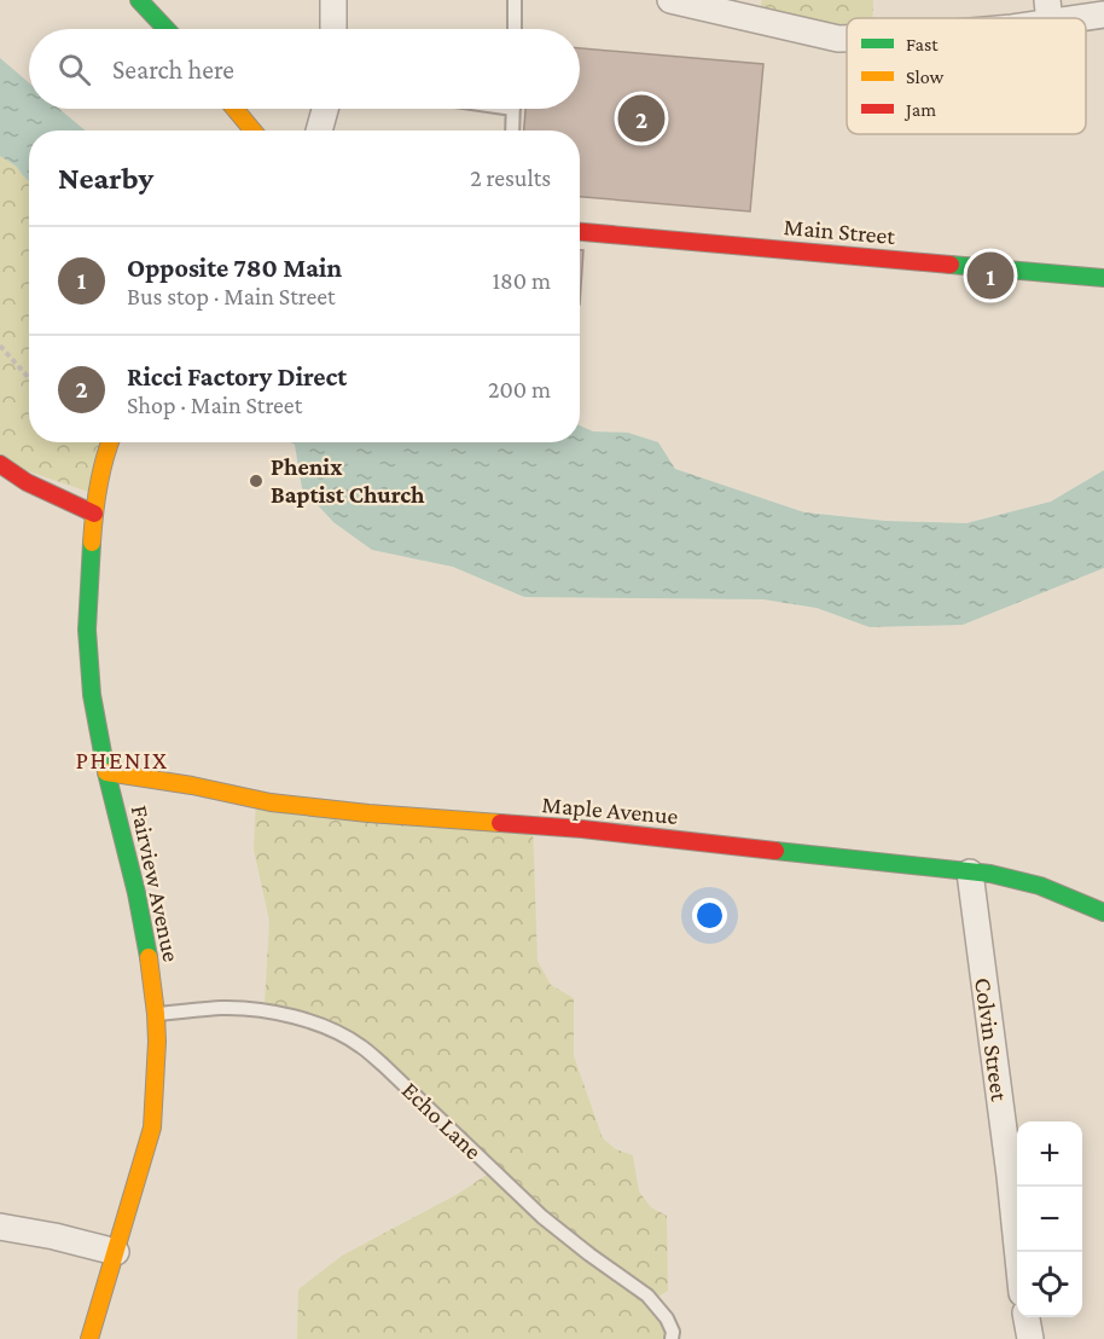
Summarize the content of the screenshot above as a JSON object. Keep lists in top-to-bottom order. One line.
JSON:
{"streets":{"main road":["Main Street","Maple Avenue","Fairview Avenue"],"street":["Colvin Street"],"lane":["Echo Lane"]},"crossings":[["Maple Avenue","Fairview Avenue"],["Maple Avenue","Colvin Street"],["Fairview Avenue","Echo Lane"]],"districts":["PHENIX"],"places":["Phenix Baptist Church"],"legend":["Fast","Slow","Jam"],"page":{"search":"Search here","pins":["2","1"],"heading":["Nearby","2 results"],"list":[{"mark":"1","name":"Opposite 780 Main","note":"Bus stop · Main Street","value":"180 m"},{"mark":"2","name":"Ricci Factory Direct","note":"Shop · Main Street","value":"200 m"}],"map_buttons":["+","−"]}}
